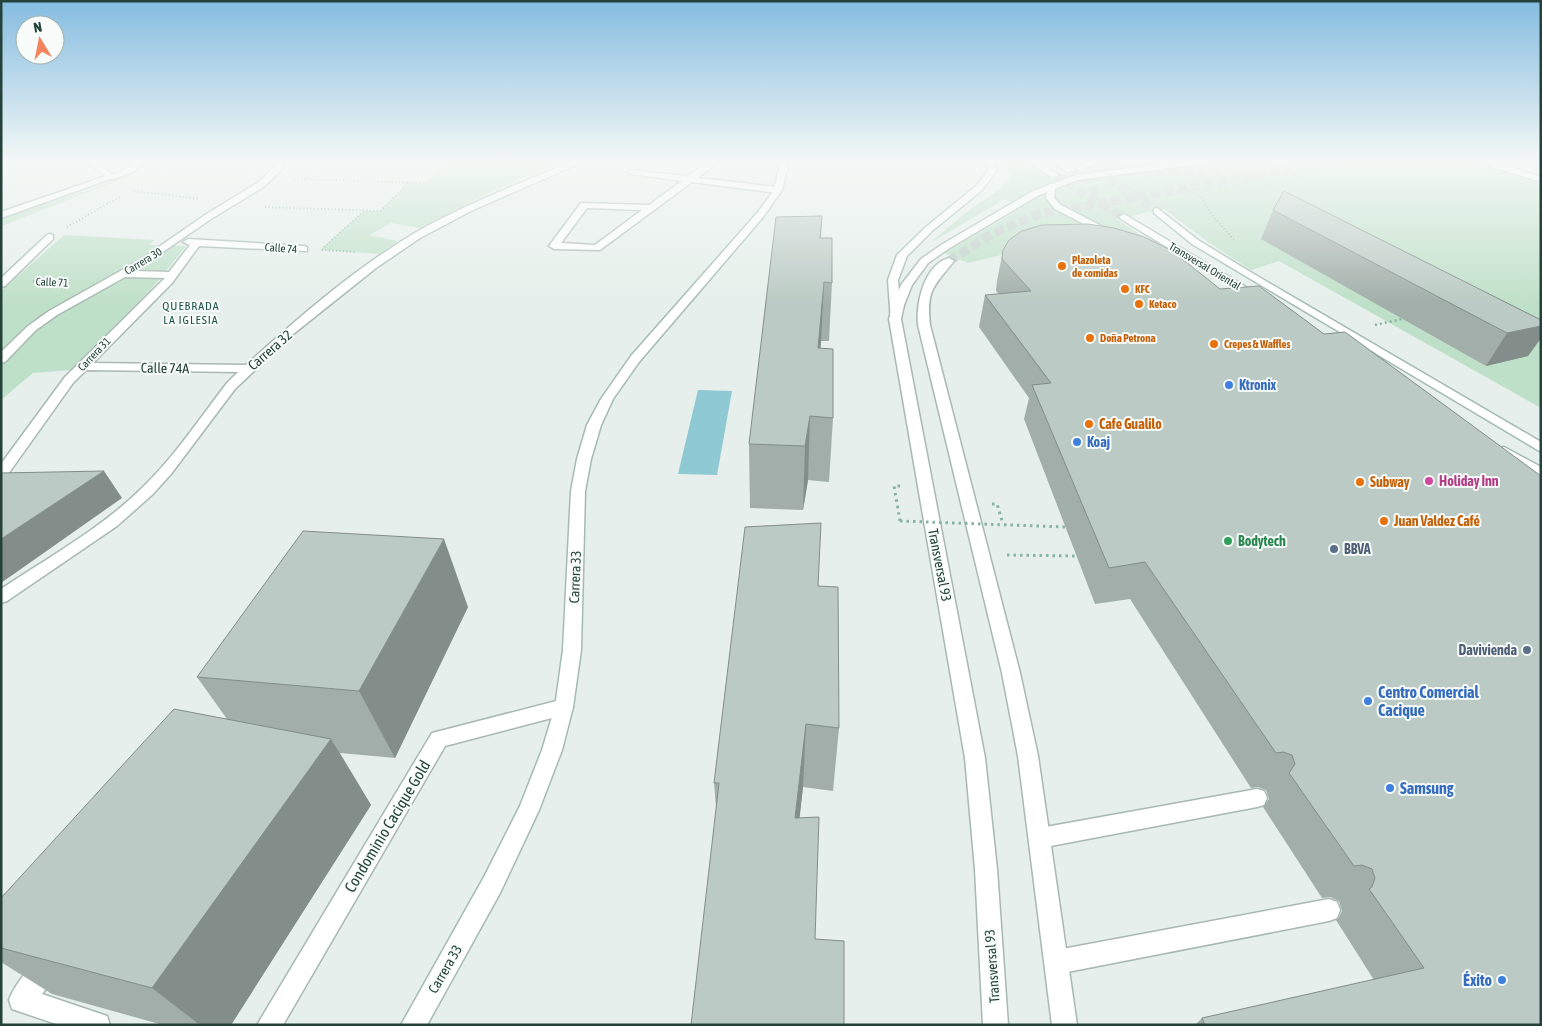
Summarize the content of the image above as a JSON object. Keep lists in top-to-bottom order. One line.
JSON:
{"streets":{"street":["Calle 74","Carrera 30","Transversal Oriental","Carrera 32","Carrera 31","Calle 74A","Transversal 93","Carrera 33","Condominio Cacique Gold"],"path":["Calle 71"]},"crossings":[["Calle 74","Carrera 30"],["Calle 74","Carrera 31"],["Carrera 30","Calle 71"],["Carrera 32","Calle 74A"],["Carrera 31","Calle 74A"],["Carrera 33","Condominio Cacique Gold"]],"districts":["QUEBRADA LA IGLESIA"],"places":["Plazoleta de comidas","KFC","Ketaco","Doña Petrona","Crepes & Waffles","Ktronix","Cafe Gualilo","Koaj","Holiday Inn","Subway","Juan Valdez Café","Bodytech","BBVA","Davivienda","Centro Comercial Cacique","Samsung","Éxito"],"north":"top"}
